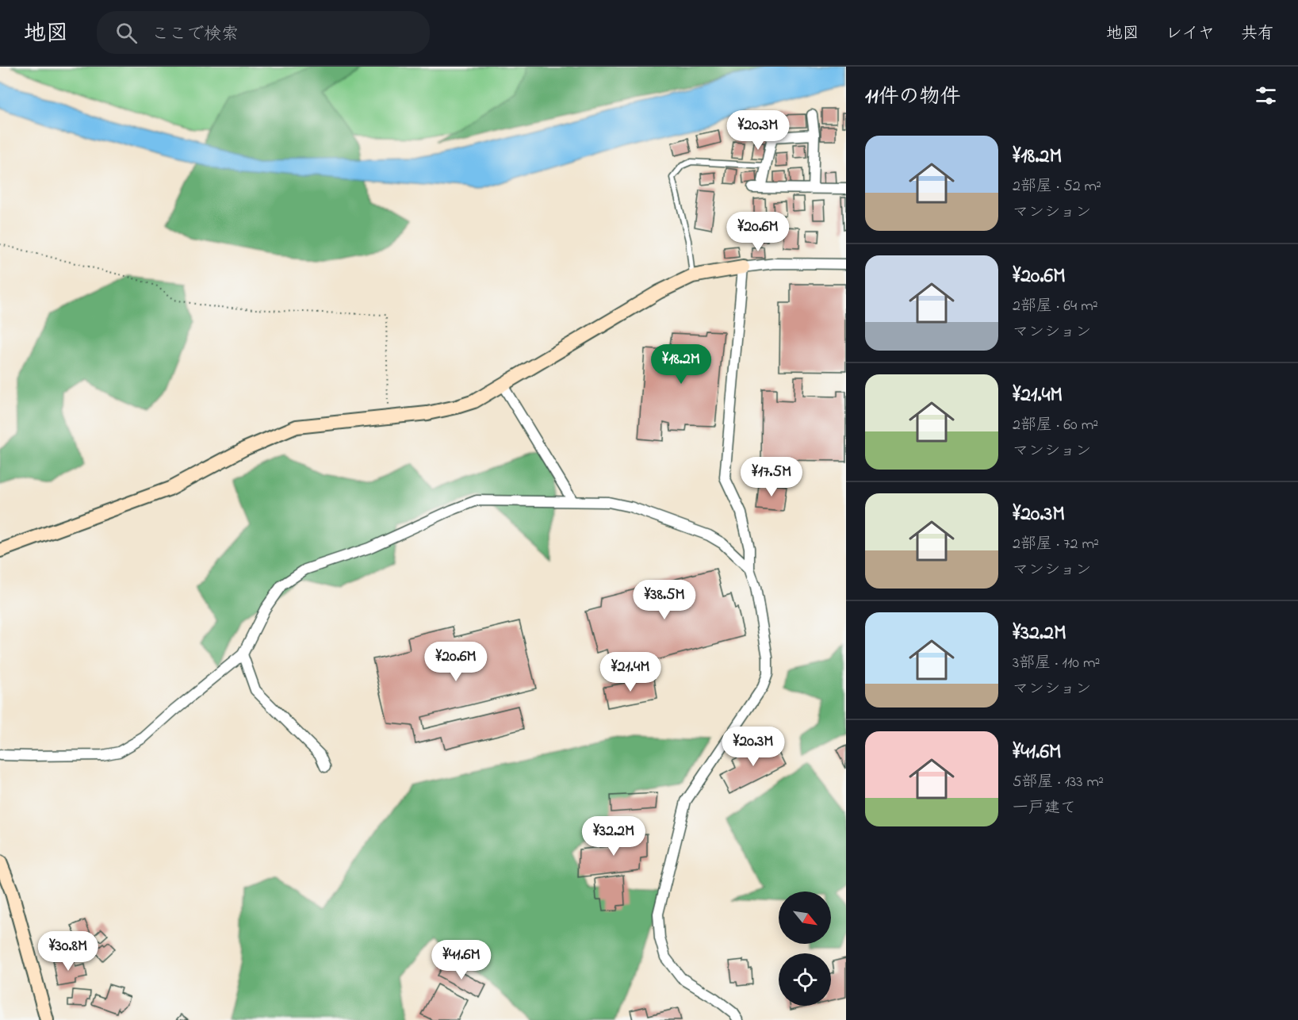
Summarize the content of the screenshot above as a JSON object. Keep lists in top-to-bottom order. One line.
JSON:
{"north":"bottom right","page":{"header":"地図","search":"ここで検索","nav":["地図","レイヤ","共有"],"heading":"11件の物件","price":["¥20.3M","¥20.6M","¥18.2M","¥17.5M","¥38.5M","¥20.6M","¥21.4M","¥20.3M","¥32.2M","¥30.8M","¥41.6M"],"list":[{"name":"¥18.2M","note":"2部屋 · 52 m² · マンション"},{"name":"¥20.6M","note":"2部屋 · 64 m² · マンション"},{"name":"¥21.4M","note":"2部屋 · 60 m² · マンション"},{"name":"¥20.3M","note":"2部屋 · 72 m² · マンション"},{"name":"¥32.2M","note":"3部屋 · 110 m² · マンション"},{"name":"¥41.6M","note":"5部屋 · 133 m² · 一戸建て"}]}}
